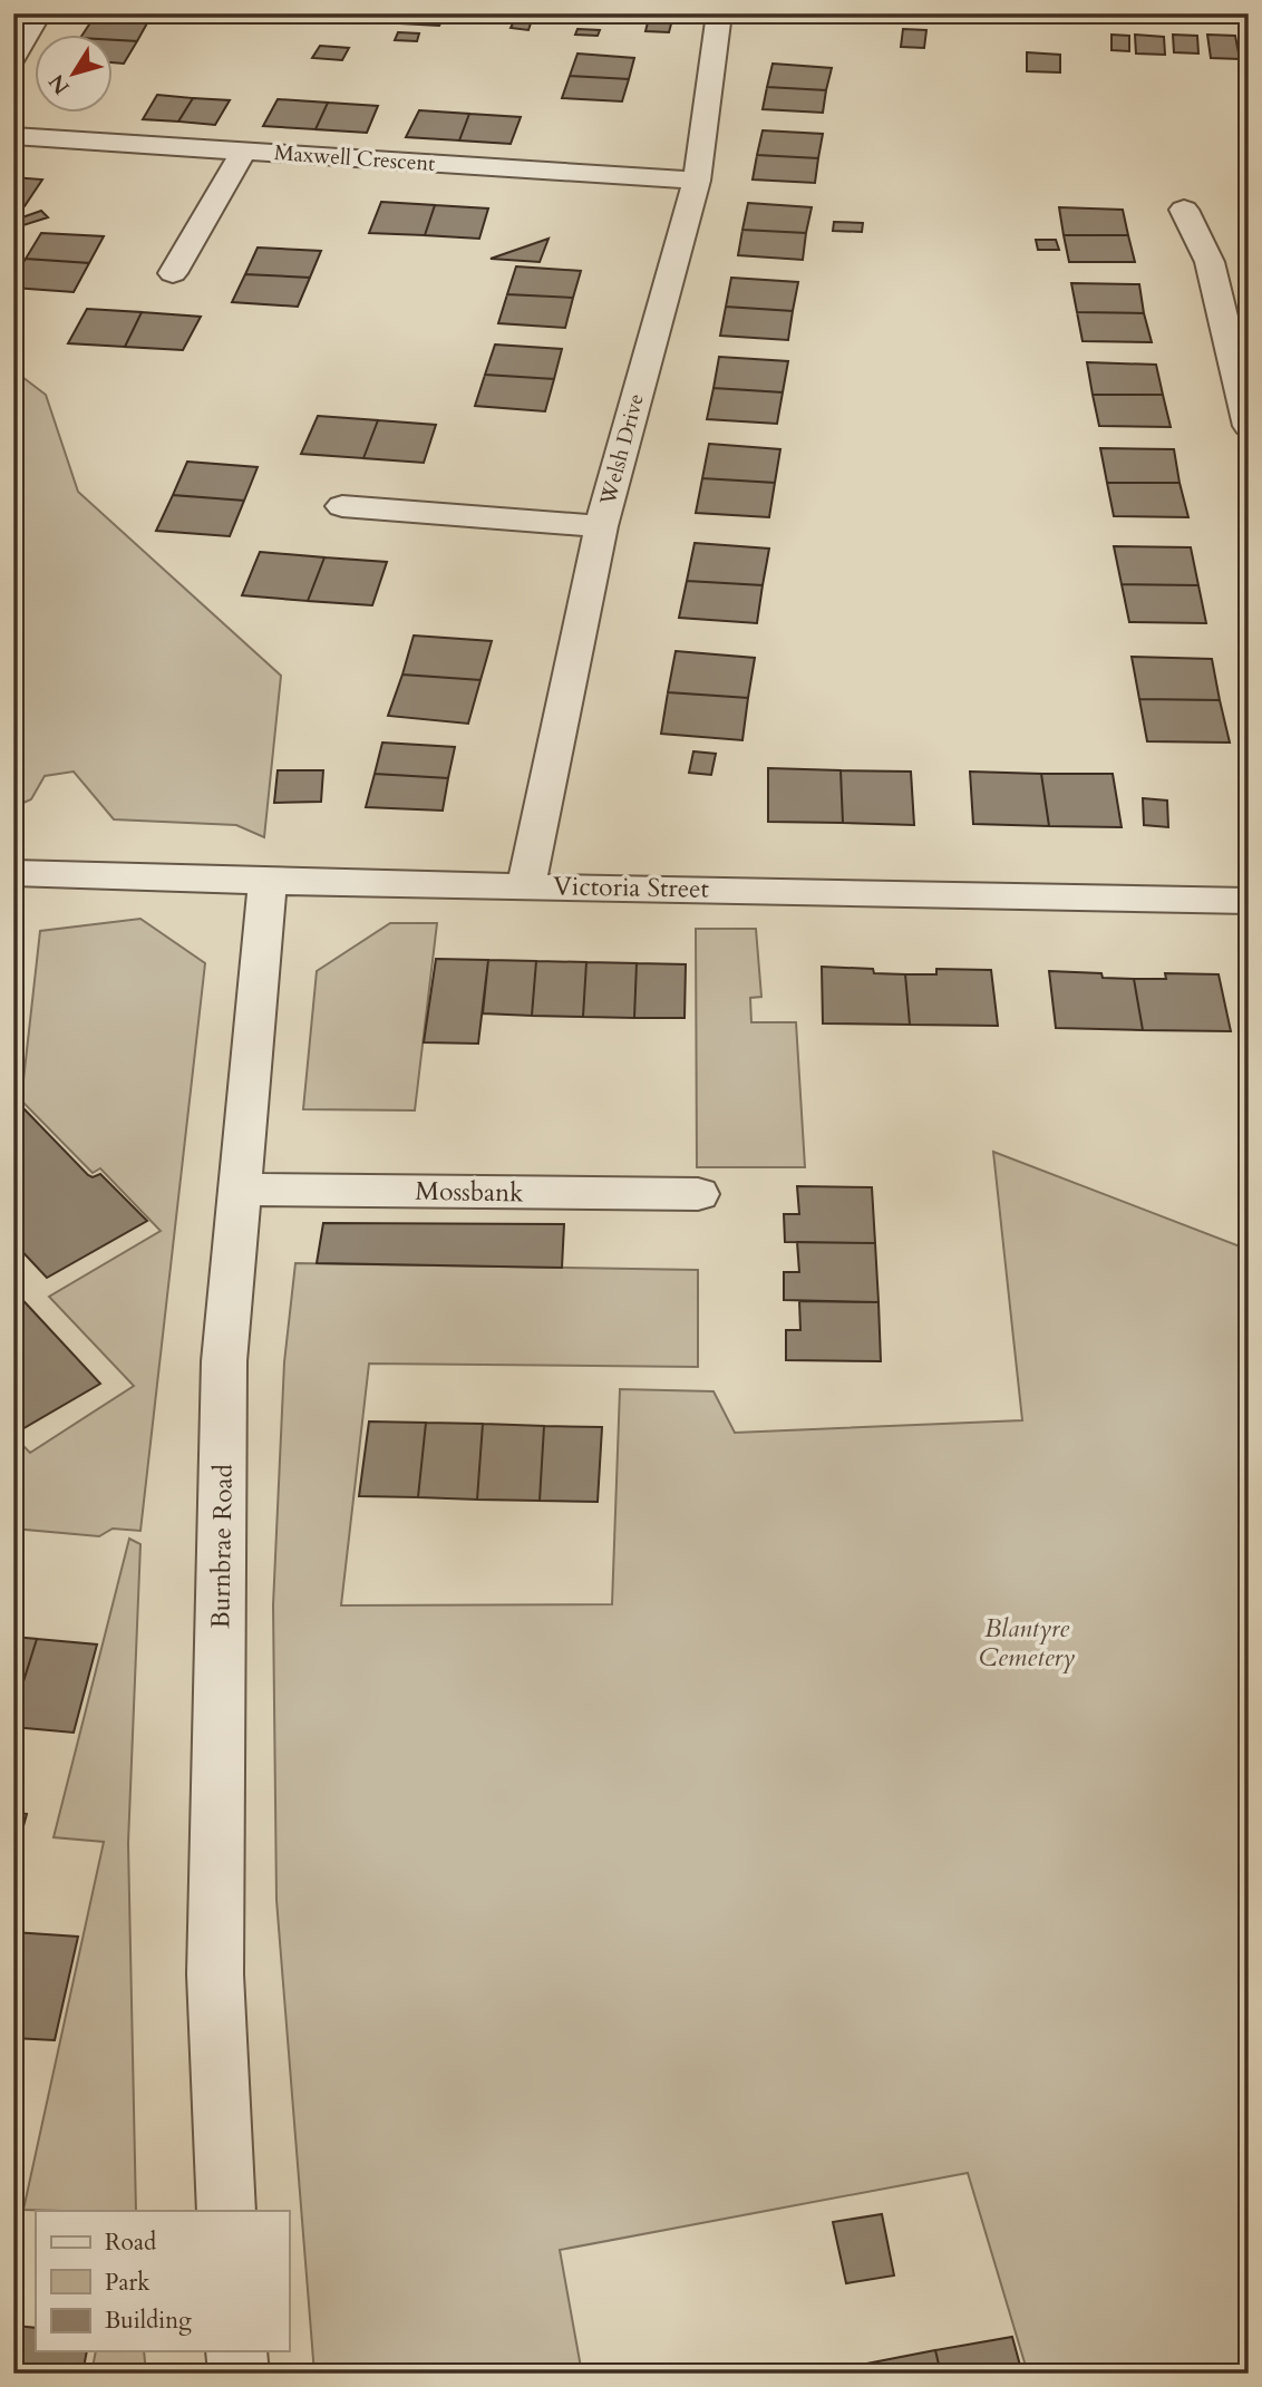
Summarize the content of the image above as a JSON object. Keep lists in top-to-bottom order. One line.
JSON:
{"streets":{"street":["Maxwell Crescent","Welsh Drive","Victoria Street","Mossbank","Burnbrae Road"]},"crossings":[["Maxwell Crescent","Welsh Drive"],["Welsh Drive","Victoria Street"],["Victoria Street","Burnbrae Road"],["Mossbank","Burnbrae Road"]],"parks":["Blantyre Cemetery"],"legend":["Road","Park","Building"],"north":"bottom left"}
